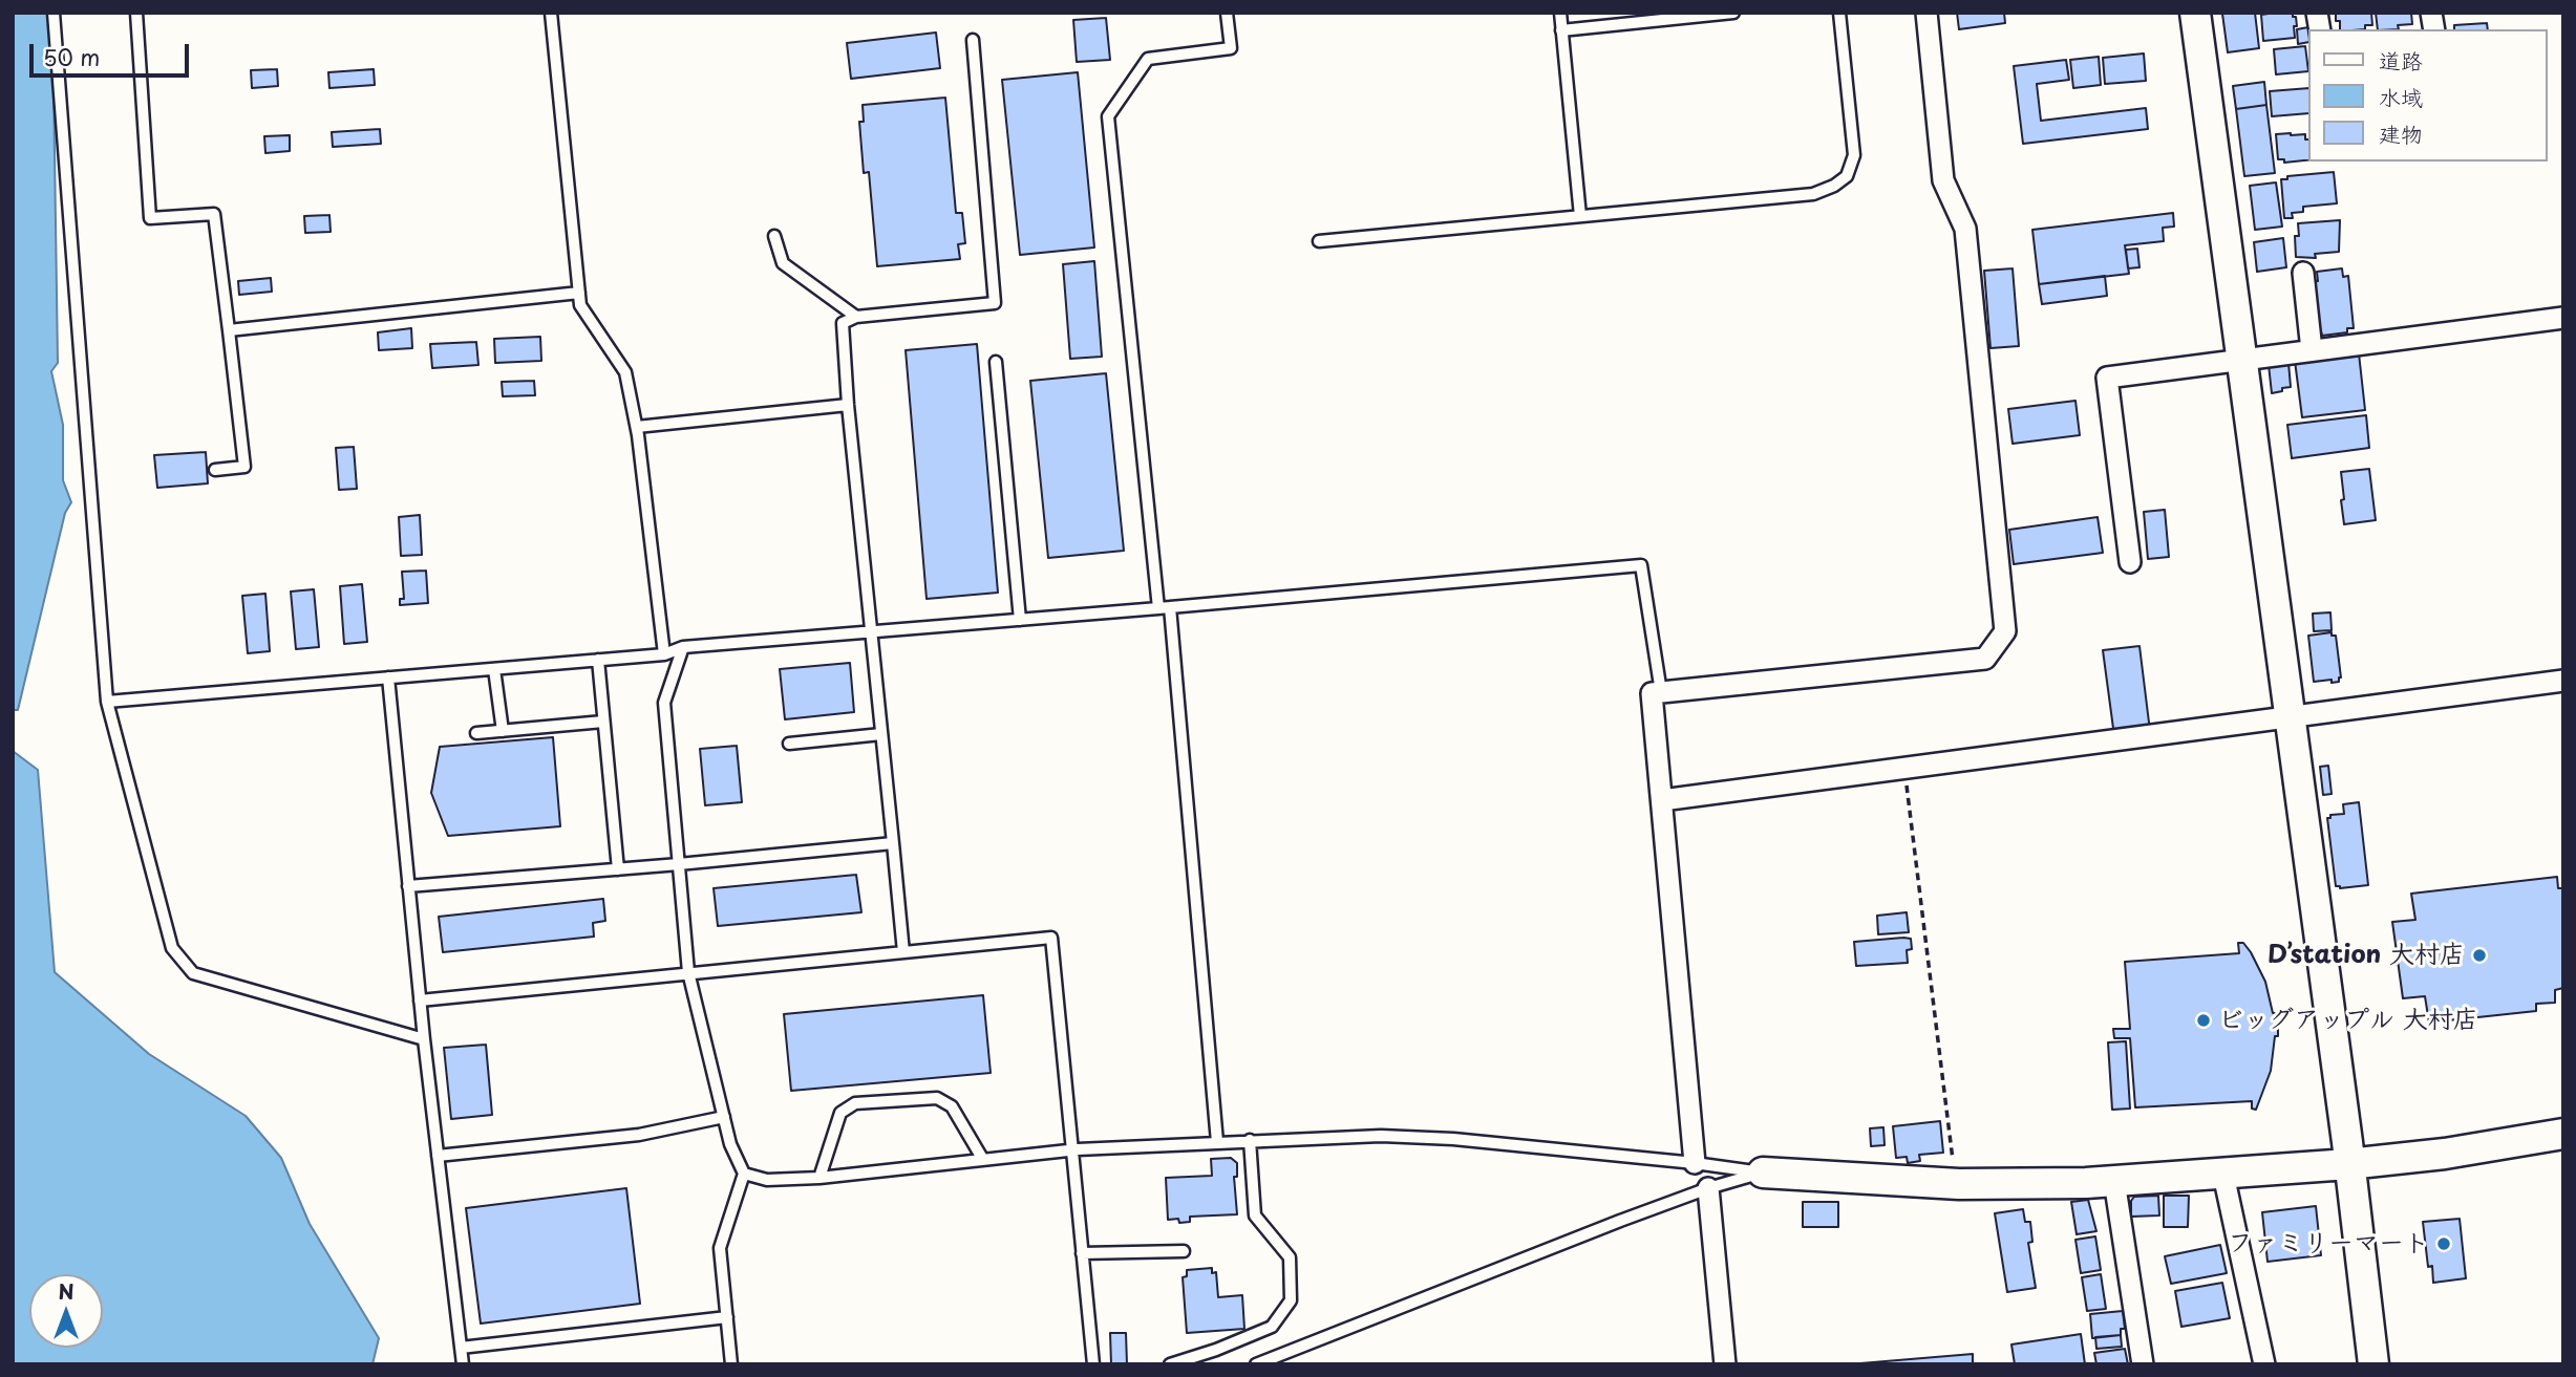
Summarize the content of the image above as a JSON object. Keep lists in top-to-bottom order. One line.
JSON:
{"places":["D’station 大村店","ビッグアップル 大村店","ファミリーマート"],"legend":["道路","水域","建物"],"scale_bar":"50 m","north":"top"}
